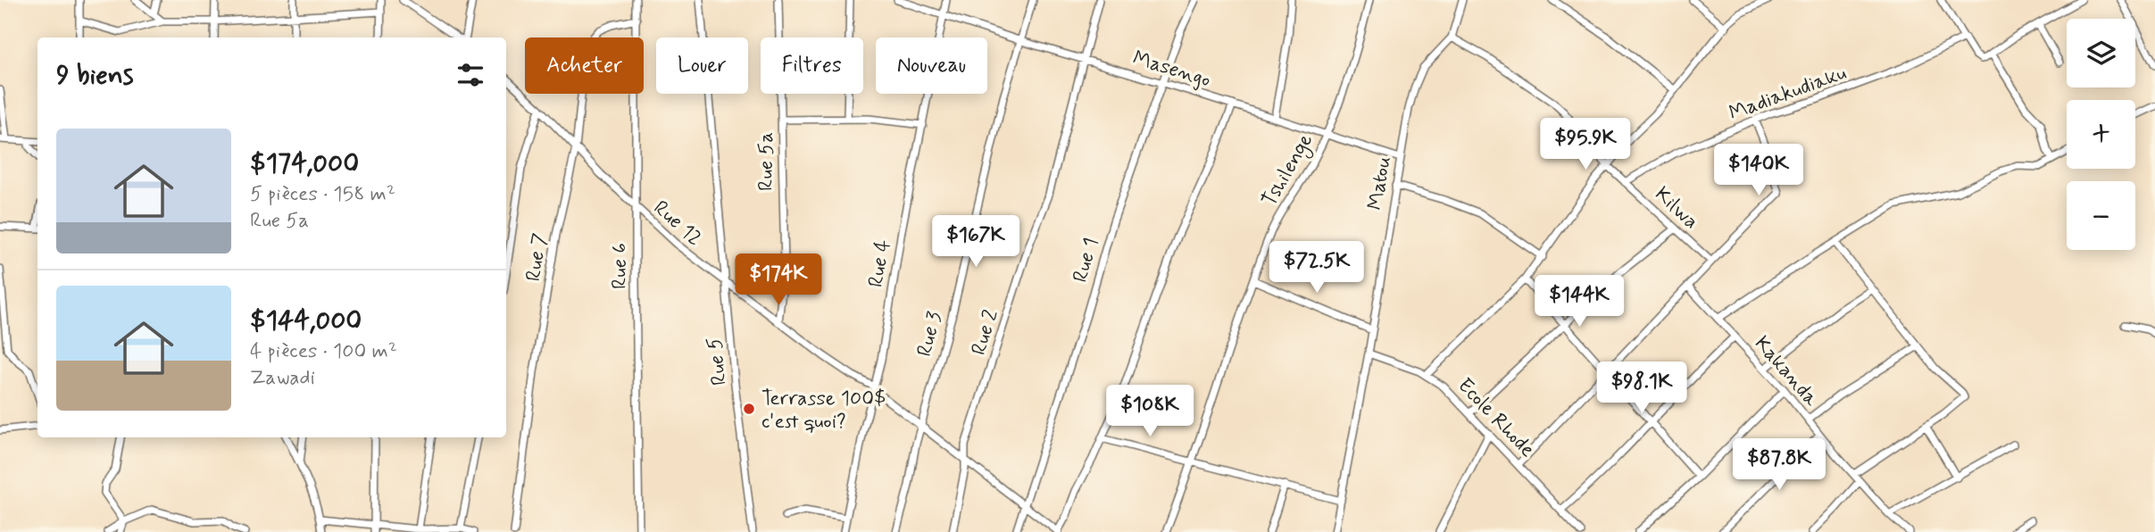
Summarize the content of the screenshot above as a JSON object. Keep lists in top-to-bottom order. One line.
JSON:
{"streets":{"street":["Masengo","Madiakudiaku","Rue 5a","Tshilenge","Matou","Kilwa","Rue 12","Rue 7","Rue 1","Rue 4","Rue 6","Rue 2","Rue 3","Rue 5","Kakanda","Ecole Rhode"]},"crossings":[["Masengo","Tshilenge"],["Masengo","Matou"],["Masengo","Rue 1"],["Masengo","Rue 4"],["Masengo","Rue 2"],["Masengo","Rue 3"],["Madiakudiaku","Kilwa"],["Rue 5a","Rue 12"],["Matou","Kilwa"],["Matou","Ecole Rhode"],["Rue 12","Rue 7"],["Rue 12","Rue 1"],["Rue 12","Rue 4"],["Rue 12","Rue 6"],["Rue 12","Rue 2"],["Rue 12","Rue 3"],["Rue 12","Rue 5"],["Rue 7","Rue 6"]],"places":["Terrasse 100$ c'est quoi?"],"page":{"map_buttons":["+","−"],"chip":["Acheter","Louer","Filtres","Nouveau"],"heading":"9 biens","list":[{"name":"$174,000","note":"5 pièces · 158 m² · Rue 5a"},{"name":"$144,000","note":"4 pièces · 100 m² · Zawadi"}],"price":["$95.9K","$140K","$167K","$72.5K","$174K","$144K","$98.1K","$108K","$87.8K"]}}
